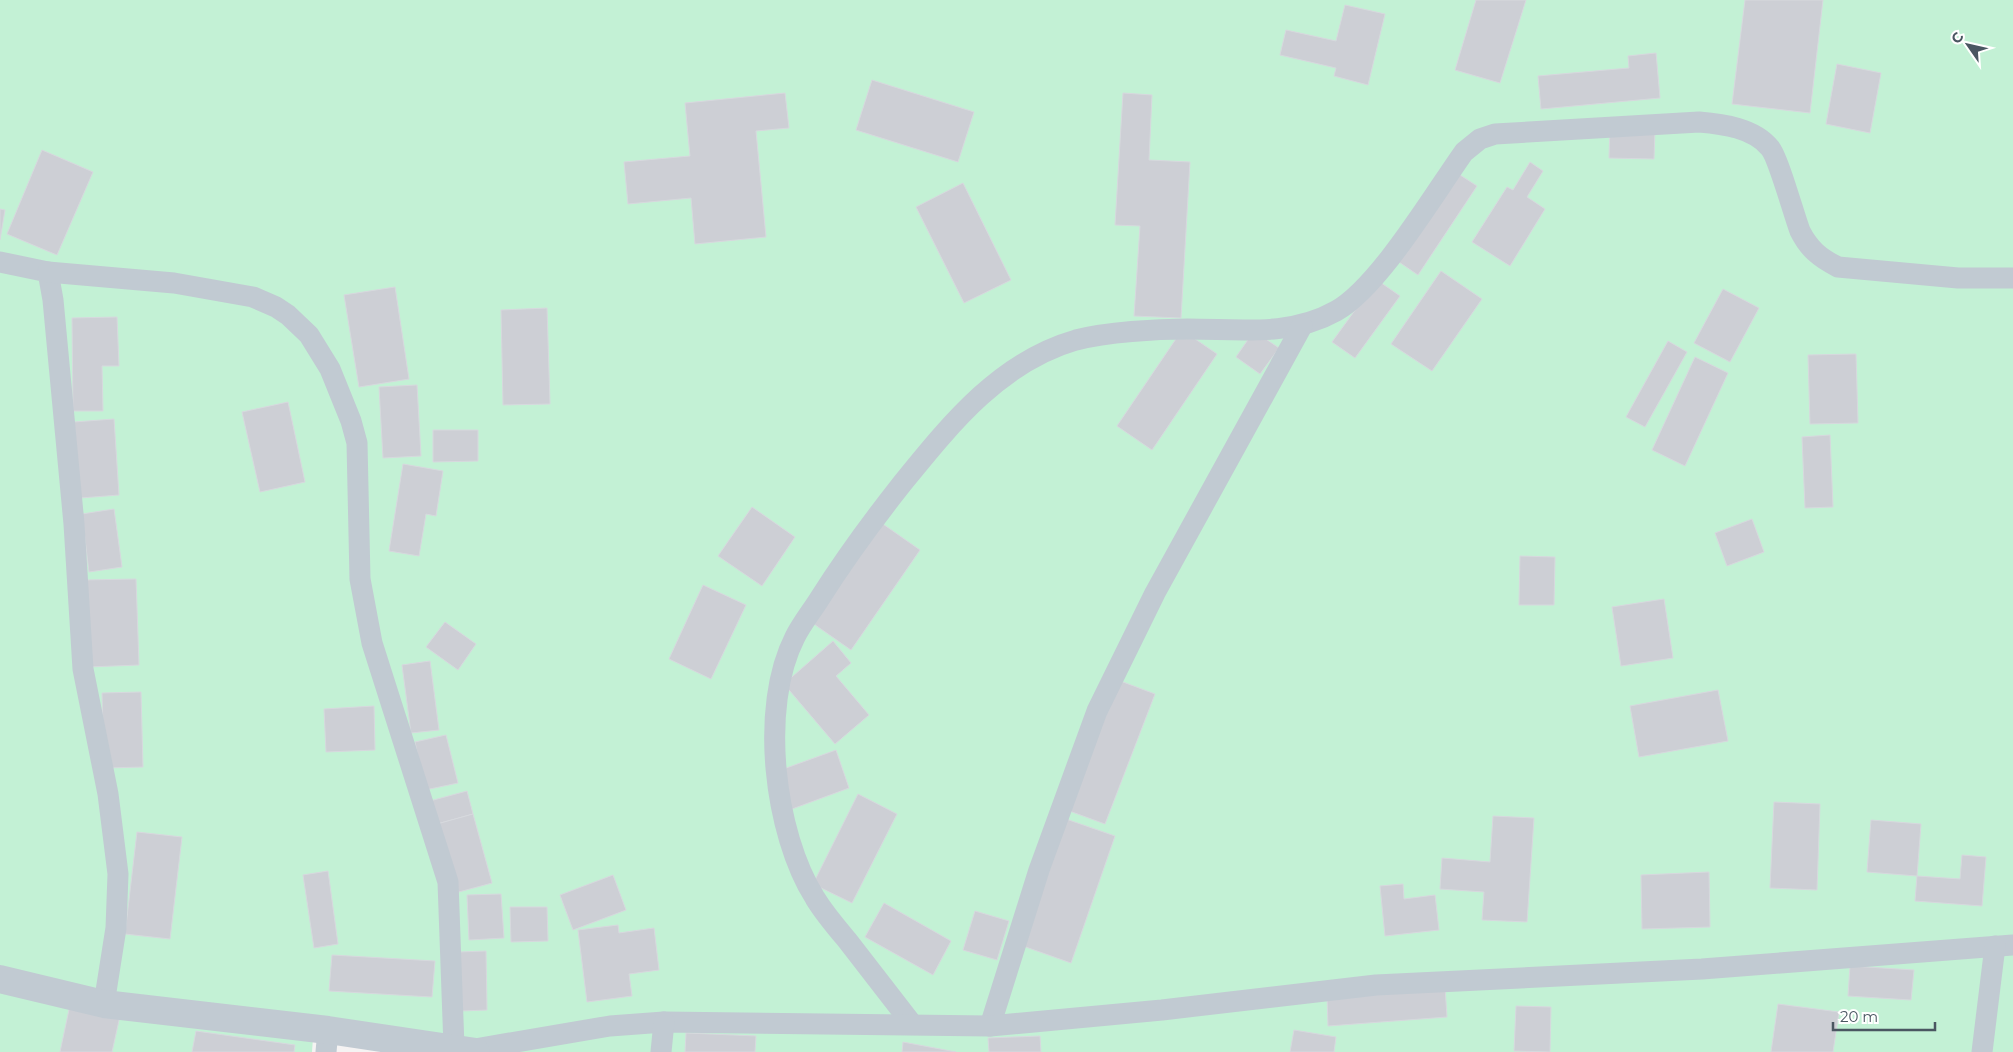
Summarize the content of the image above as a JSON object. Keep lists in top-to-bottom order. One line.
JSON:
{"scale_bar":"20 m","north":"top left"}
